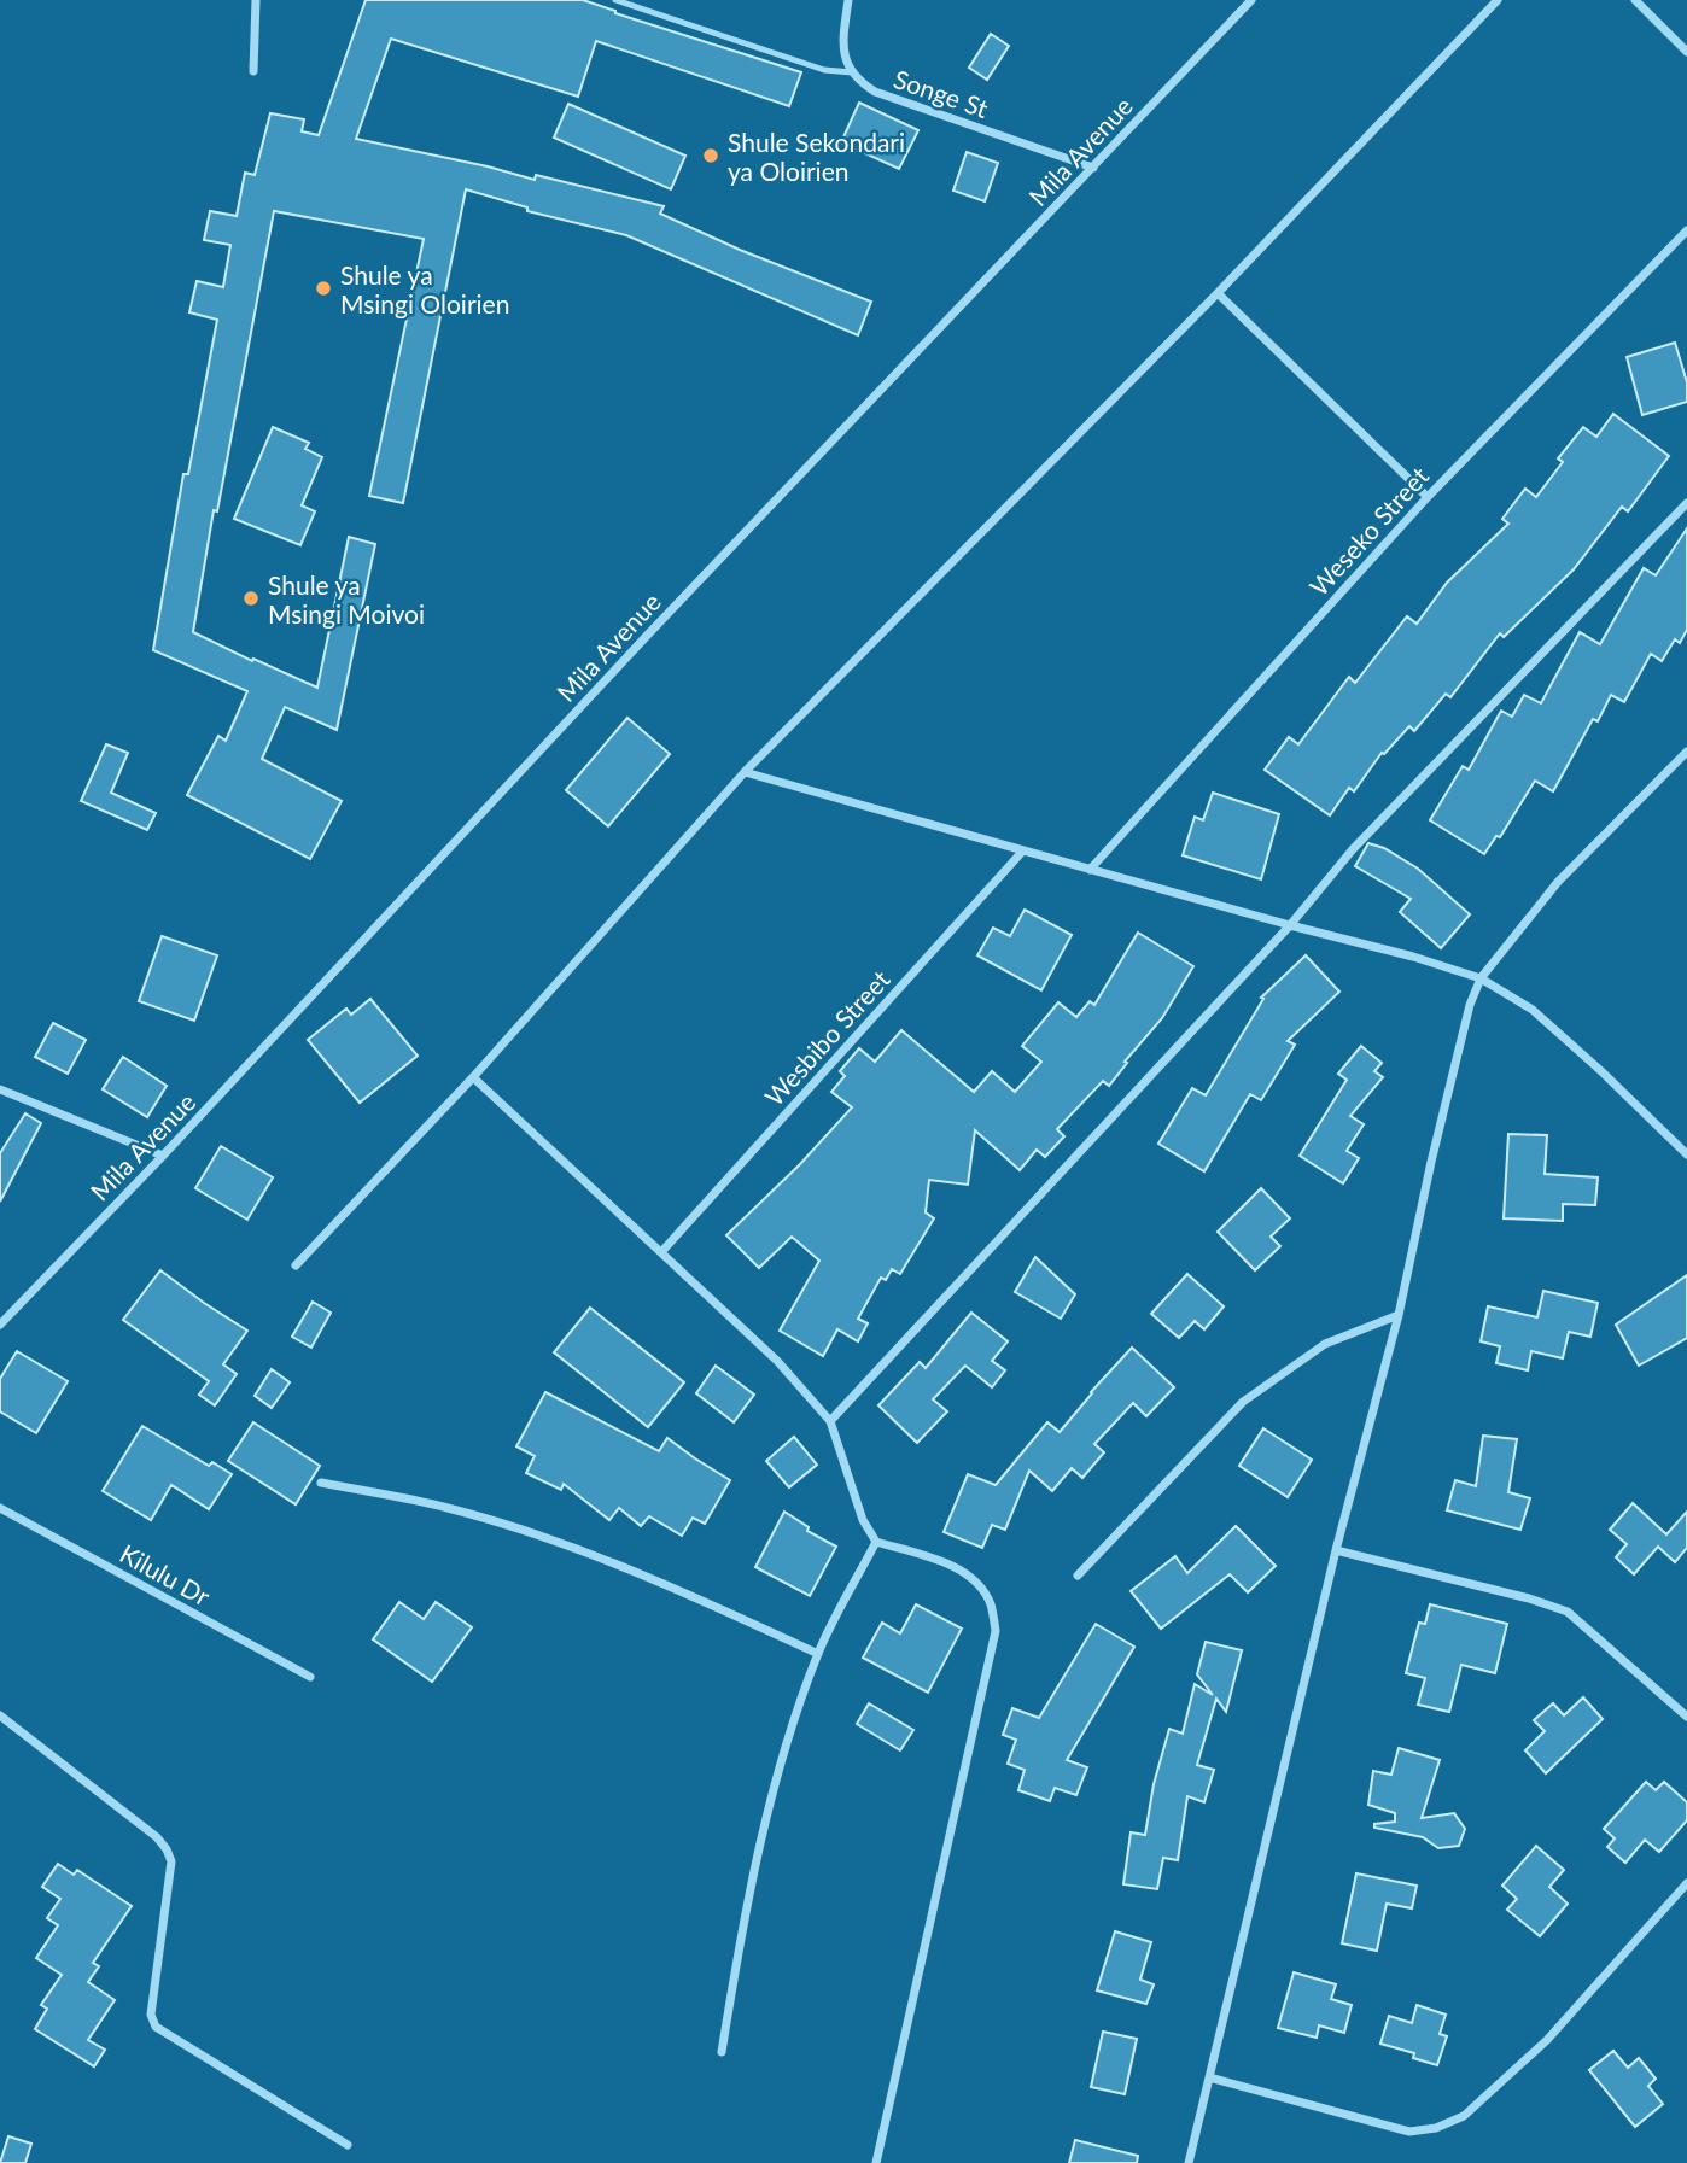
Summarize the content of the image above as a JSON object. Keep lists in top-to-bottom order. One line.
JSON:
{"streets":{"street":["Songe St","Mila Avenue","Weseko Street","Wesbibo Street","Kilulu Dr"]},"crossings":[["Songe St","Mila Avenue"]],"places":["Shule Sekondari ya Oloirien","Shule ya Msingi Oloirien","Shule ya Msingi Moivoi"]}
